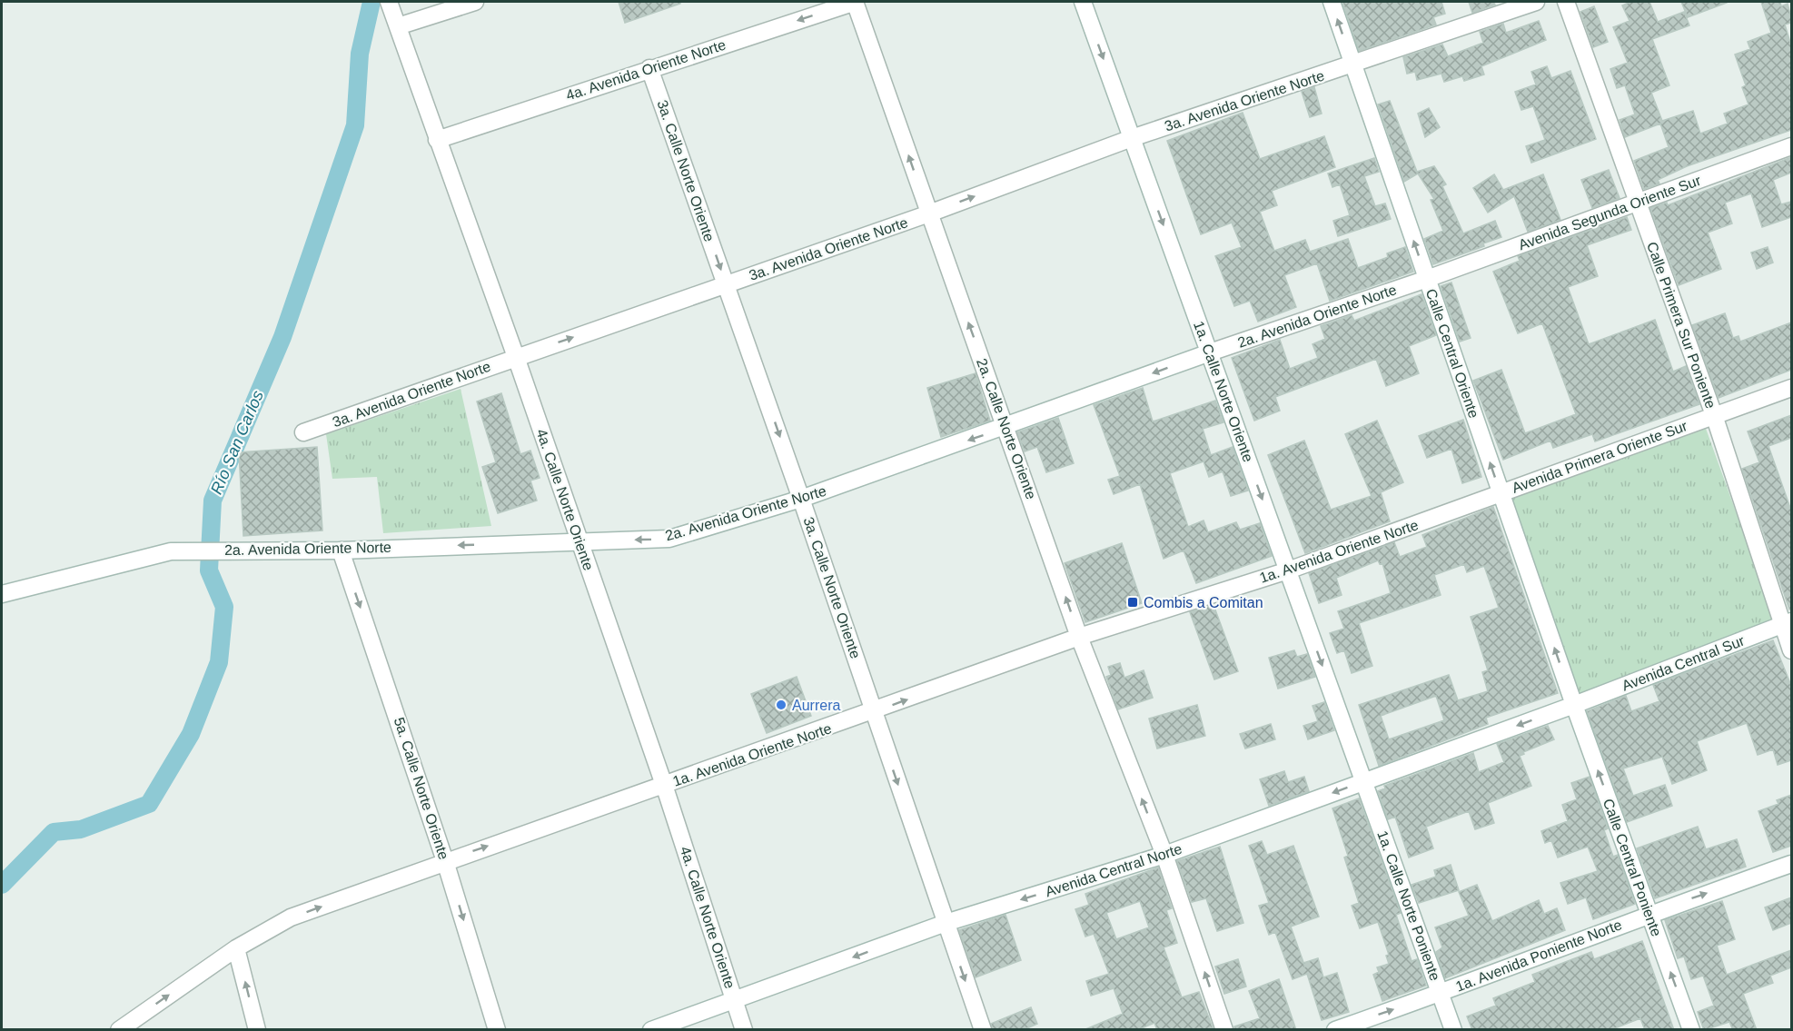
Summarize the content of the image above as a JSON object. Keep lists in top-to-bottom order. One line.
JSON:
{"streets":{"street":["4a. Avenida Oriente Norte","3a. Avenida Oriente Norte","3a. Calle Norte Oriente","Avenida Segunda Oriente Sur","2a. Avenida Oriente Norte","Calle Primera Sur Poniente","Calle Central Oriente","1a. Calle Norte Oriente","2a. Calle Norte Oriente","Avenida Primera Oriente Sur","4a. Calle Norte Oriente","1a. Avenida Oriente Norte","Avenida Central Sur","5a. Calle Norte Oriente","Calle Central Poniente","Avenida Central Norte","1a. Calle Norte Poniente","1a. Avenida Poniente Norte"]},"crossings":[["4a. Avenida Oriente Norte","3a. Calle Norte Oriente"],["4a. Avenida Oriente Norte","2a. Calle Norte Oriente"],["4a. Avenida Oriente Norte","4a. Calle Norte Oriente"],["3a. Avenida Oriente Norte","3a. Calle Norte Oriente"],["3a. Avenida Oriente Norte","Calle Central Oriente"],["3a. Avenida Oriente Norte","1a. Calle Norte Oriente"],["3a. Avenida Oriente Norte","2a. Calle Norte Oriente"],["3a. Avenida Oriente Norte","4a. Calle Norte Oriente"],["3a. Calle Norte Oriente","2a. Avenida Oriente Norte"],["3a. Calle Norte Oriente","1a. Avenida Oriente Norte"],["3a. Calle Norte Oriente","Avenida Central Norte"],["Avenida Segunda Oriente Sur","2a. Avenida Oriente Norte"],["Avenida Segunda Oriente Sur","Calle Primera Sur Poniente"],["Avenida Segunda Oriente Sur","Calle Central Oriente"],["2a. Avenida Oriente Norte","Calle Central Oriente"],["2a. Avenida Oriente Norte","1a. Calle Norte Oriente"],["2a. Avenida Oriente Norte","2a. Calle Norte Oriente"],["2a. Avenida Oriente Norte","4a. Calle Norte Oriente"],["2a. Avenida Oriente Norte","5a. Calle Norte Oriente"],["Calle Primera Sur Poniente","Avenida Primera Oriente Sur"],["Calle Primera Sur Poniente","Avenida Central Sur"],["Calle Central Oriente","Avenida Primera Oriente Sur"],["Calle Central Oriente","1a. Avenida Oriente Norte"],["Calle Central Oriente","Avenida Central Sur"],["Calle Central Oriente","Calle Central Poniente"],["Calle Central Oriente","Avenida Central Norte"],["1a. Calle Norte Oriente","1a. Avenida Oriente Norte"],["1a. Calle Norte Oriente","Avenida Central Norte"],["1a. Calle Norte Oriente","1a. Calle Norte Poniente"],["2a. Calle Norte Oriente","1a. Avenida Oriente Norte"],["2a. Calle Norte Oriente","Avenida Central Norte"],["Avenida Primera Oriente Sur","1a. Avenida Oriente Norte"],["4a. Calle Norte Oriente","1a. Avenida Oriente Norte"],["4a. Calle Norte Oriente","Avenida Central Norte"],["1a. Avenida Oriente Norte","5a. Calle Norte Oriente"],["Avenida Central Sur","Calle Central Poniente"],["Avenida Central Sur","Avenida Central Norte"],["Calle Central Poniente","Avenida Central Norte"],["Calle Central Poniente","1a. Avenida Poniente Norte"],["Avenida Central Norte","1a. Calle Norte Poniente"],["1a. Calle Norte Poniente","1a. Avenida Poniente Norte"]],"one_way":["4a. Avenida Oriente Norte","3a. Calle Norte Oriente","2a. Avenida Oriente Norte","Calle Central Oriente","1a. Calle Norte Oriente","2a. Calle Norte Oriente","1a. Avenida Oriente Norte","5a. Calle Norte Oriente","Calle Central Poniente","Avenida Central Norte","1a. Avenida Poniente Norte"],"water":["Río San Carlos"],"places":{"transit":["Combis a Comitan"],"other":["Aurrera"]}}
